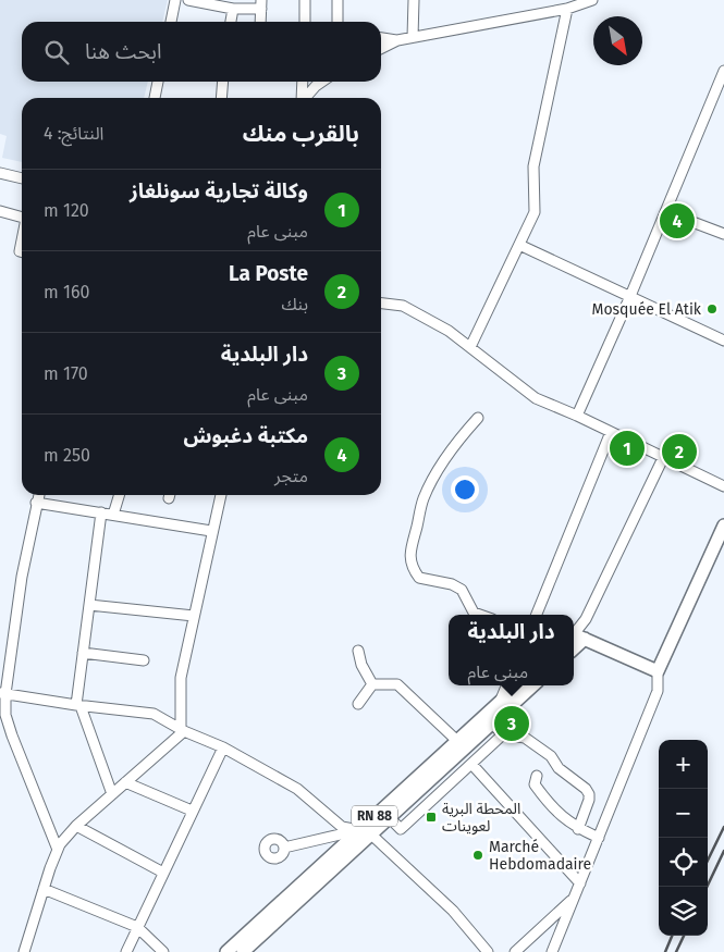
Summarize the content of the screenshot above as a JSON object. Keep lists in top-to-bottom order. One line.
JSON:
{"streets":{"main road":["RN 88"]},"places":{"other":["Mosquée El Atik","Marché Hebdomadaire"],"transit":["المحطة البرية لعوينات"]},"north":"bottom right","page":{"search":"ابحث هنا","heading":["بالقرب منك","النتائج: 4"],"list":[{"mark":"1","name":"وكالة تجارية سونلغاز","note":"مبنى عام","value":"120 m"},{"mark":"2","name":"La Poste","note":"بنك","value":"160 m"},{"mark":"3","name":"دار البلدية","note":"مبنى عام","value":"170 m"},{"mark":"4","name":"مكتبة دغبوش","note":"متجر","value":"250 m"}],"pins":["4","1","2","3"],"popup":["دار البلدية","مبنى عام"],"map_buttons":["+","−"]}}
